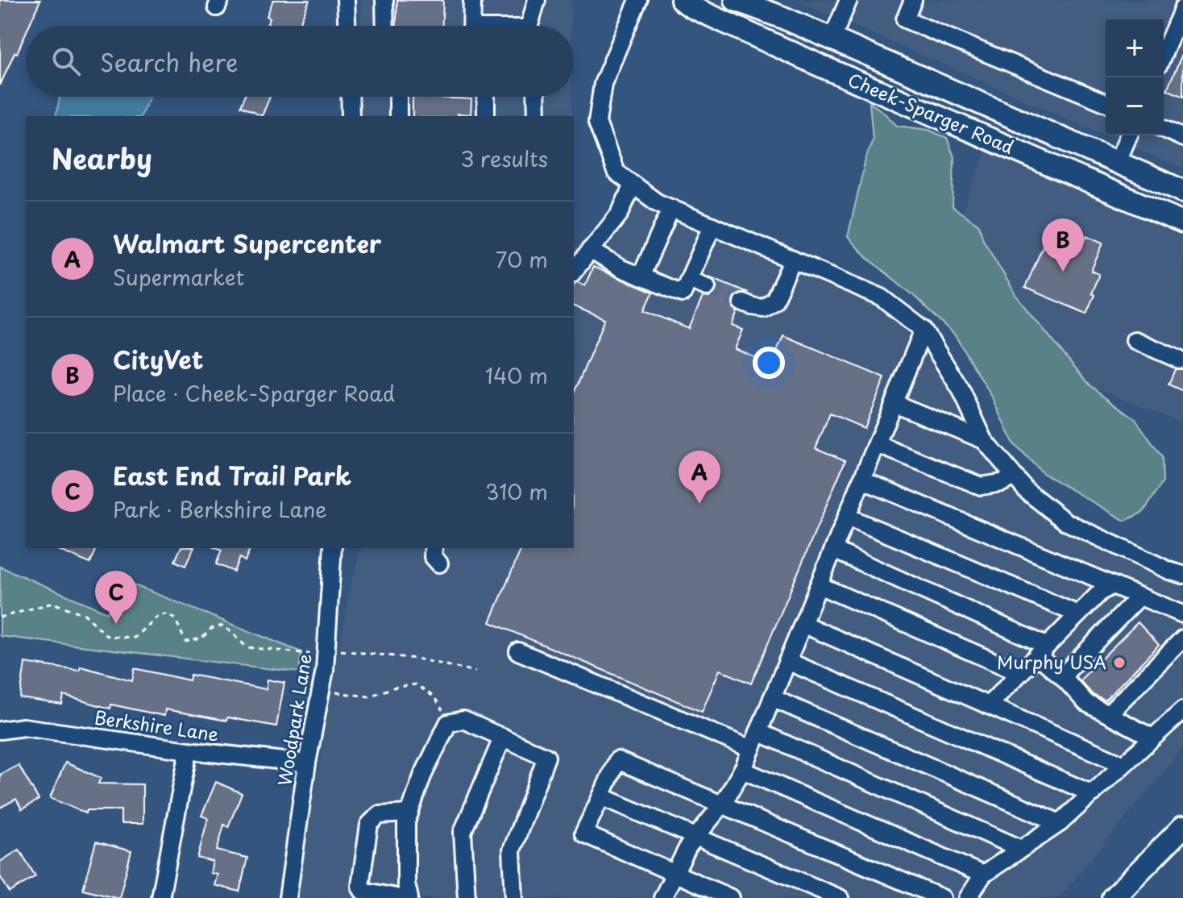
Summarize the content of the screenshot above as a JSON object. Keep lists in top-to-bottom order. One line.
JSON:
{"streets":{"main road":["Cheek-Sparger Road"],"street":["Woodpark Lane","Berkshire Lane"]},"crossings":[["Woodpark Lane","Berkshire Lane"]],"places":["Murphy USA"],"page":{"map_buttons":["+","−"],"search":"Search here","heading":["Nearby","3 results"],"list":[{"mark":"A","name":"Walmart Supercenter","note":"Supermarket","value":"70 m"},{"mark":"B","name":"CityVet","note":"Place · Cheek-Sparger Road","value":"140 m"},{"mark":"C","name":"East End Trail Park","note":"Park · Berkshire Lane","value":"310 m"}],"pins":["B","A","C"]}}
